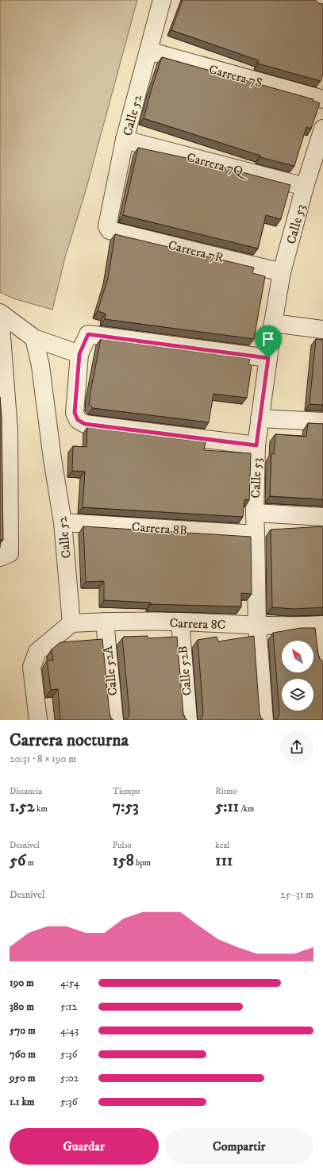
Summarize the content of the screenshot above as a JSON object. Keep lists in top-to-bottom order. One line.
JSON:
{"streets":{"street":["Carrera 7S","Calle 52","Carrera 7Q","Calle 53","Carrera 7R","Carrera 8B","Carrera 8C","Calle 52A","Calle 52B"]},"crossings":[["Carrera 7S","Calle 52"],["Calle 52","Carrera 7Q"],["Calle 52","Carrera 7R"],["Calle 52","Carrera 8B"],["Calle 52","Carrera 8C"],["Carrera 7Q","Calle 53"],["Calle 53","Carrera 7R"],["Calle 53","Carrera 8B"],["Calle 53","Carrera 8C"],["Carrera 8C","Calle 52A"],["Carrera 8C","Calle 52B"]],"north":"top left","page":{"heading":["Carrera nocturna","20:31 · 8 × 190 m"],"stats":[["Distancia","1.52 km"],["Tiempo","7:53"],["Ritmo","5:11 /km"],["Desnivel","56 m"],["Pulso","158 bpm"],["kcal","111"]],"chart":["Desnivel","25–31 m"],"list":[{"name":"190 m","note":"4:54"},{"name":"380 m","note":"5:12"},{"name":"570 m","note":"4:43"},{"name":"760 m","note":"5:36"},{"name":"950 m","note":"5:02"},{"name":"1.1 km","note":"5:36"}],"buttons":["Guardar","Compartir"]}}
